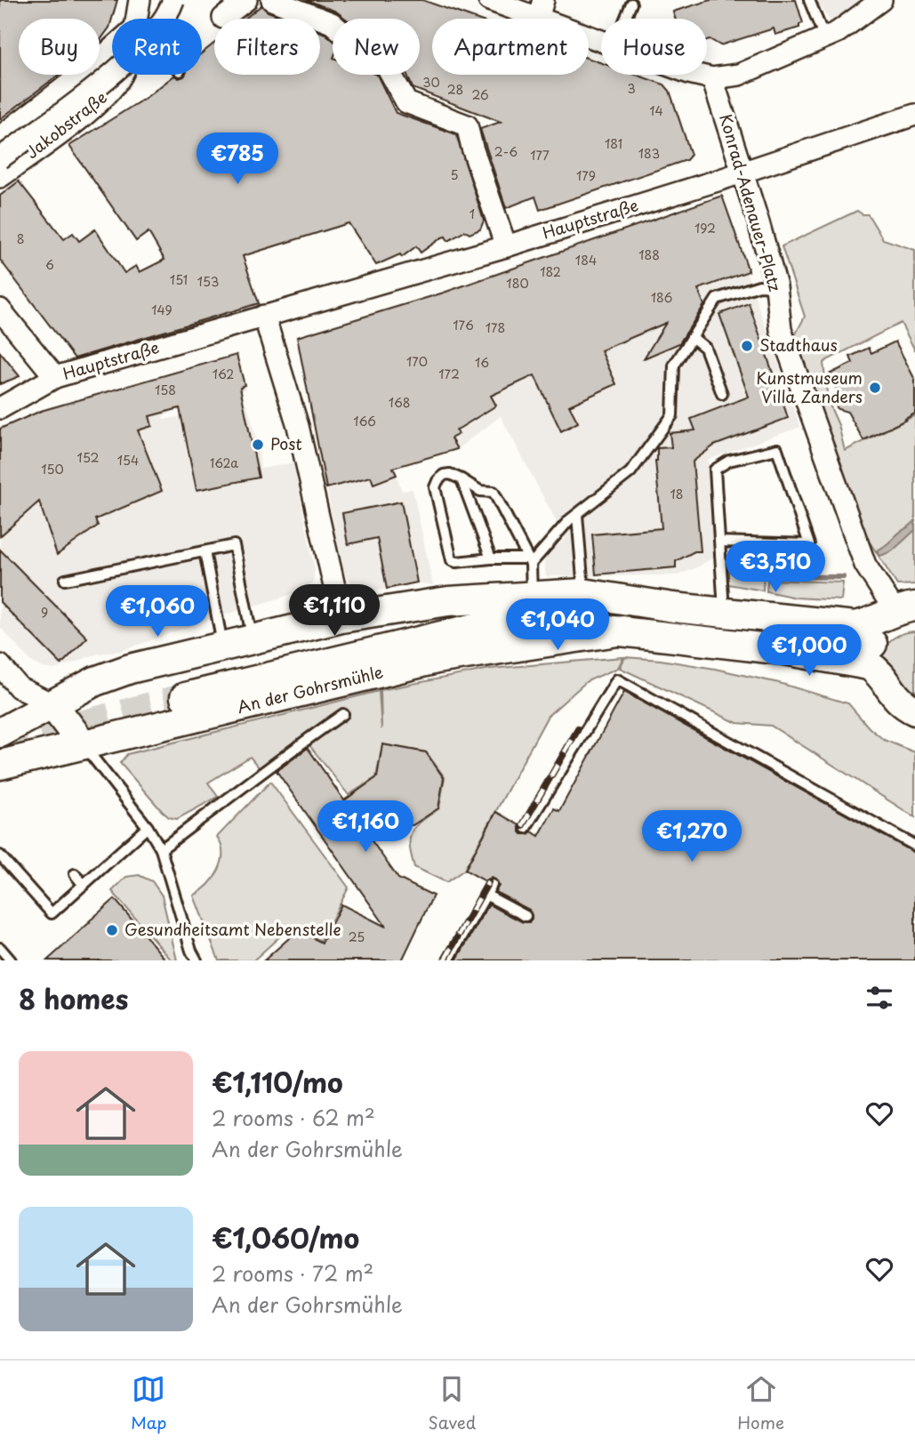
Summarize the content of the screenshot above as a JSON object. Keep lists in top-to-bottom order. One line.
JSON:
{"streets":{"main road":["An der Gohrsmühle"],"street":["Jakobstraße","Konrad-Adenauer-Platz","Hauptstraße"]},"crossings":[["Konrad-Adenauer-Platz","Hauptstraße"]],"places":["Stadthaus","Kunstmuseum Villa Zanders","Post","Gesundheitsamt Nebenstelle"],"house_numbers":["30","3","28","26","14","181","2-6","183","177","5","179","1","192","8","188","184","6","182","151","153","180","186","149","176","178","170","16","162","172","158","168","166","152","154","162a","150","18","9","25"],"page":{"chip":["Buy","Rent","Filters","New","Apartment","House"],"price":["€785","€3,510","€1,110","€1,060","€1,040","€1,000","€1,160","€1,270"],"heading":"8 homes","list":[{"name":"€1,110/mo","note":"2 rooms · 62 m² · An der Gohrsmühle"},{"name":"€1,060/mo","note":"2 rooms · 72 m² · An der Gohrsmühle"}],"tabs":["Map","Saved","Home"]}}
